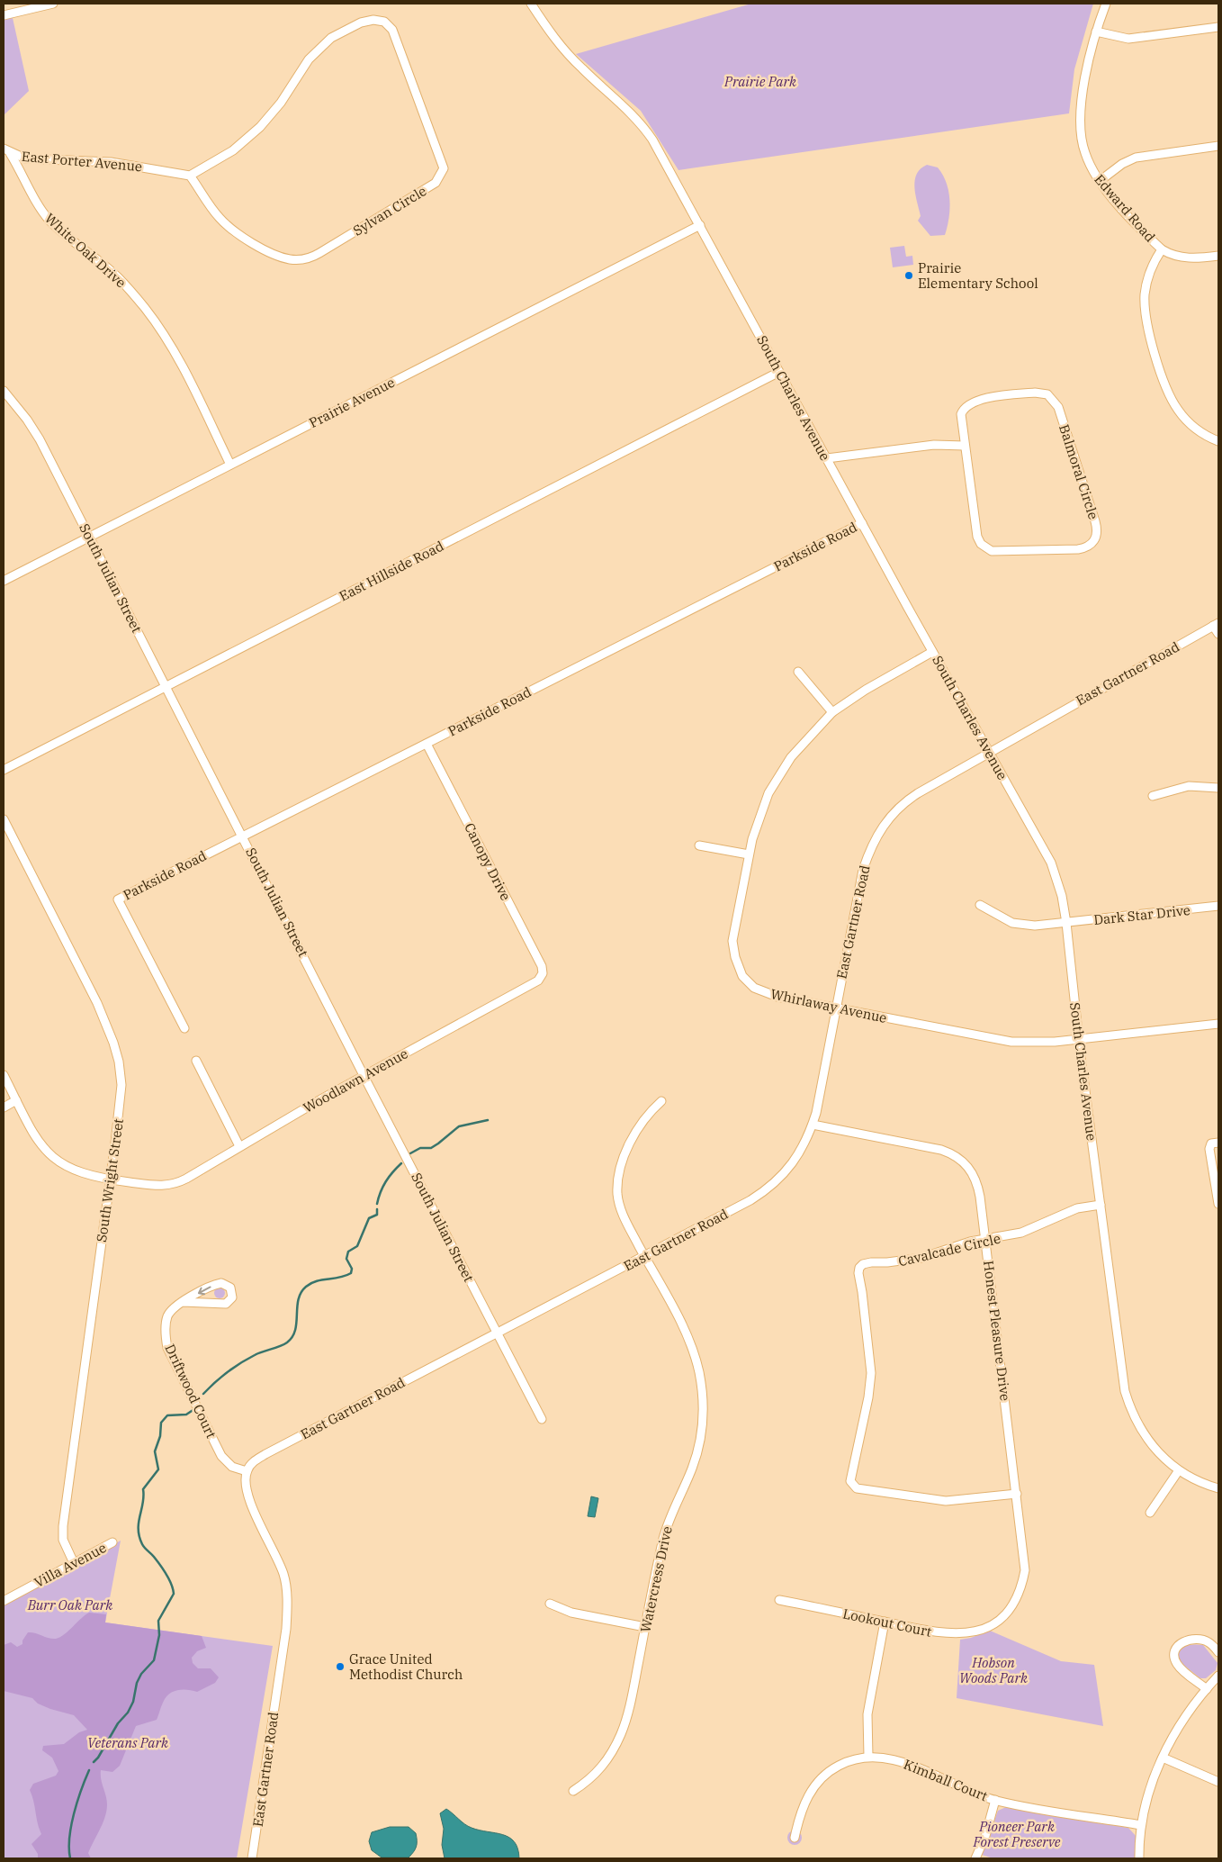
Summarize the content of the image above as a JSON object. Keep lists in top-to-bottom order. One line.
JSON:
{"streets":{"street":["East Porter Avenue","Edward Road","Sylvan Circle","White Oak Drive","South Charles Avenue","Prairie Avenue","Balmoral Circle","Parkside Road","East Hillside Road","South Julian Street","East Gartner Road","Canopy Drive","Dark Star Drive","Whirlaway Avenue","Woodlawn Avenue","South Wright Street","Cavalcade Circle","Honest Pleasure Drive","Driftwood Court","Villa Avenue","Watercress Drive","Lookout Court","Kimball Court"]},"crossings":[["East Porter Avenue","Sylvan Circle"],["East Porter Avenue","White Oak Drive"],["White Oak Drive","Prairie Avenue"],["South Charles Avenue","Prairie Avenue"],["South Charles Avenue","Parkside Road"],["South Charles Avenue","East Hillside Road"],["South Charles Avenue","East Gartner Road"],["South Charles Avenue","Dark Star Drive"],["South Charles Avenue","Whirlaway Avenue"],["South Charles Avenue","Cavalcade Circle"],["Prairie Avenue","South Julian Street"],["Parkside Road","South Julian Street"],["Parkside Road","Canopy Drive"],["East Hillside Road","South Julian Street"],["South Julian Street","East Gartner Road"],["South Julian Street","Woodlawn Avenue"],["East Gartner Road","Whirlaway Avenue"],["East Gartner Road","Honest Pleasure Drive"],["East Gartner Road","Driftwood Court"],["East Gartner Road","Watercress Drive"],["Canopy Drive","Woodlawn Avenue"],["Woodlawn Avenue","South Wright Street"],["South Wright Street","Villa Avenue"],["Cavalcade Circle","Honest Pleasure Drive"],["Honest Pleasure Drive","Lookout Court"]],"parks":["Prairie Park","Burr Oak Park","Hobson Woods Park","Veterans Park","Pioneer Park Forest Preserve"],"places":["Prairie Elementary School","Grace United Methodist Church"]}
